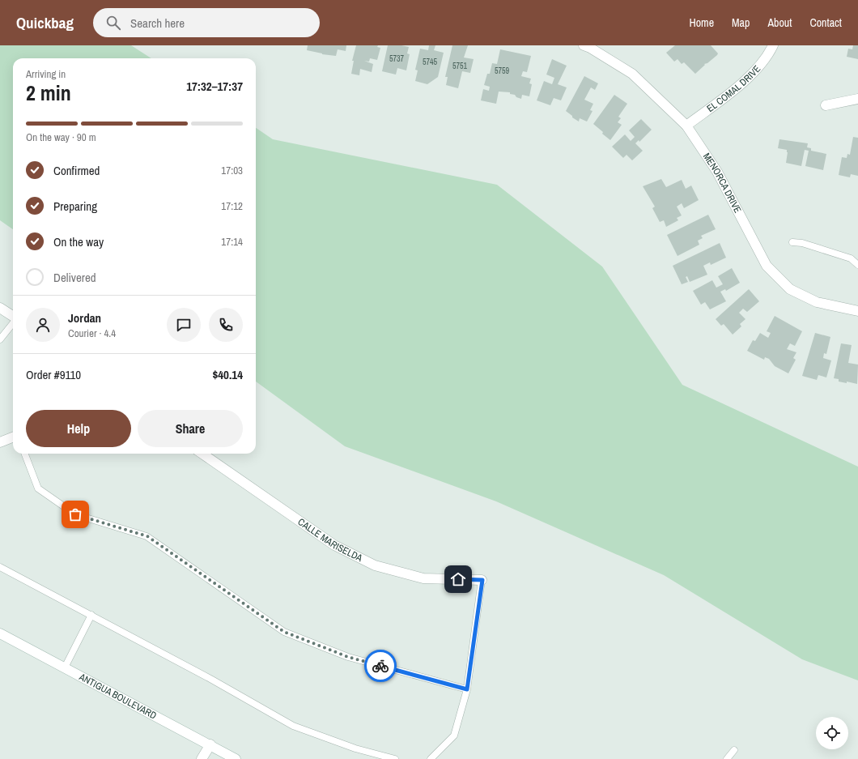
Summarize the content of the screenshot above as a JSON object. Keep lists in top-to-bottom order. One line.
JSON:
{"streets":{"street":["EL COMAL DRIVE","MENORCA DRIVE","CALLE MARISELDA","ANTIGUA BOULEVARD"]},"crossings":[["EL COMAL DRIVE","MENORCA DRIVE"]],"house_numbers":["5737","5745","5751","5759"],"page":{"header":"Quickbag","search":"Search here","nav":["Home","Map","About","Contact"],"heading":["2 min","Arriving in","17:32–17:37"],"panel":["Jordan","Courier · 4.4","Order #9110","$40.14"],"bar":"On the way · 90 m","list":[["Confirmed","17:03"],["Preparing","17:12"],["On the way","17:14"],"Delivered"],"buttons":["Help","Share"]}}
